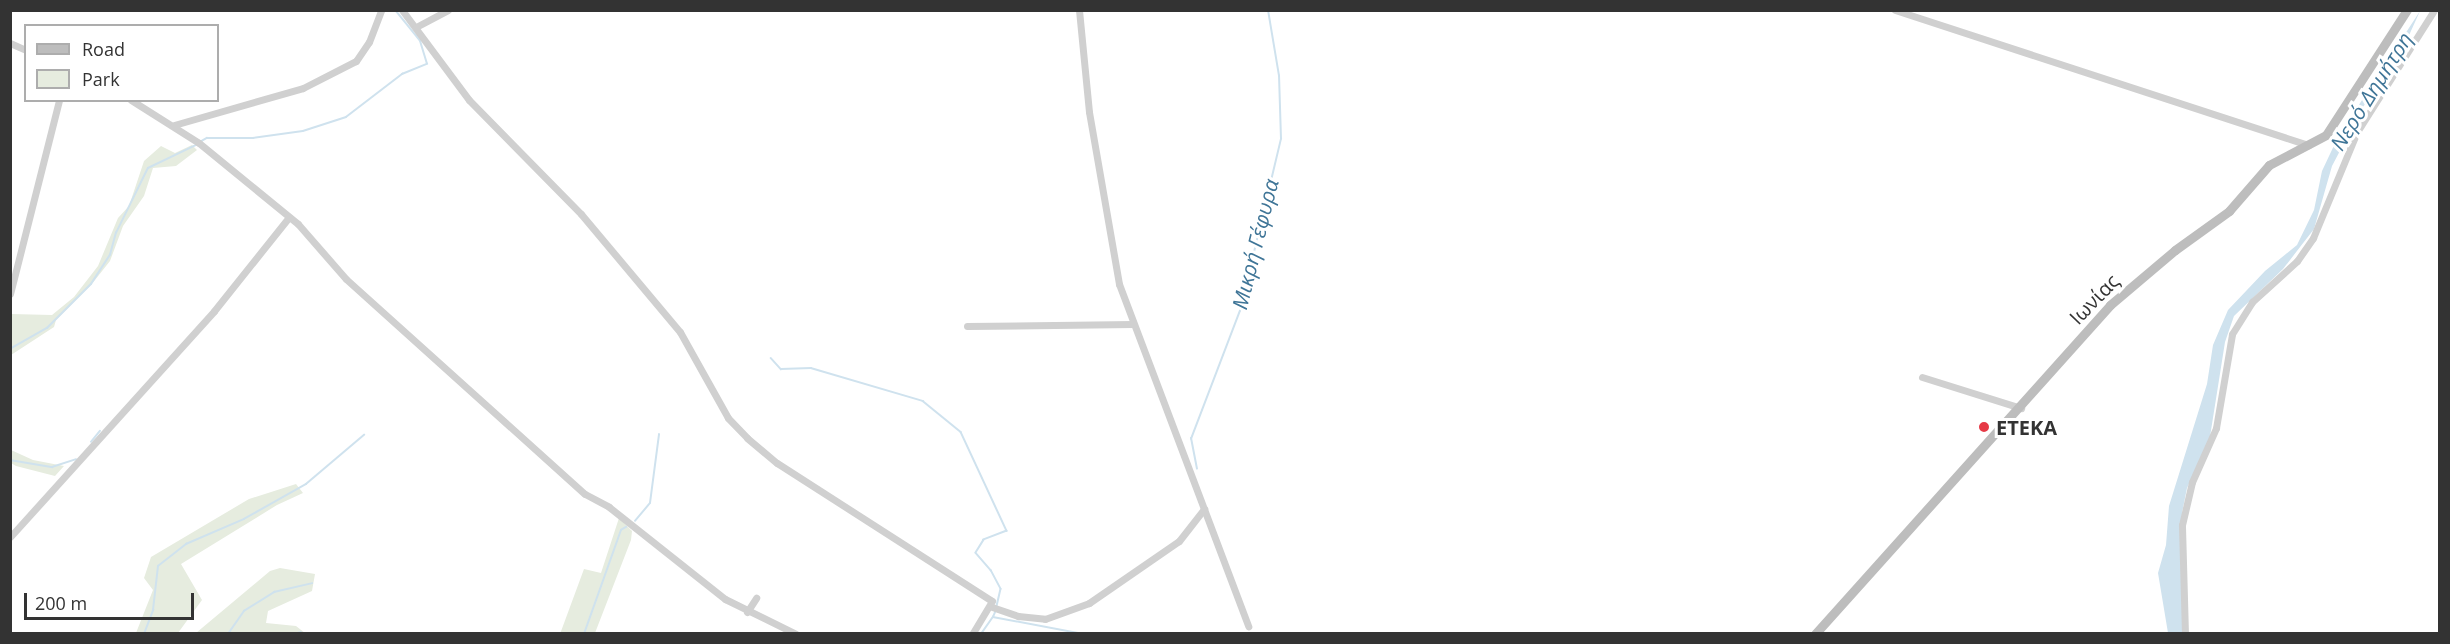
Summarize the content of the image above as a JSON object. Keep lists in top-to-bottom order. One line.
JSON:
{"streets":{"street":["Ιωνίας"]},"water":["Νερό Δημήτρη","Μικρή Γέφυρα"],"places":["ΕΤΕΚΑ"],"legend":["Road","Park"],"scale_bar":"200 m"}
